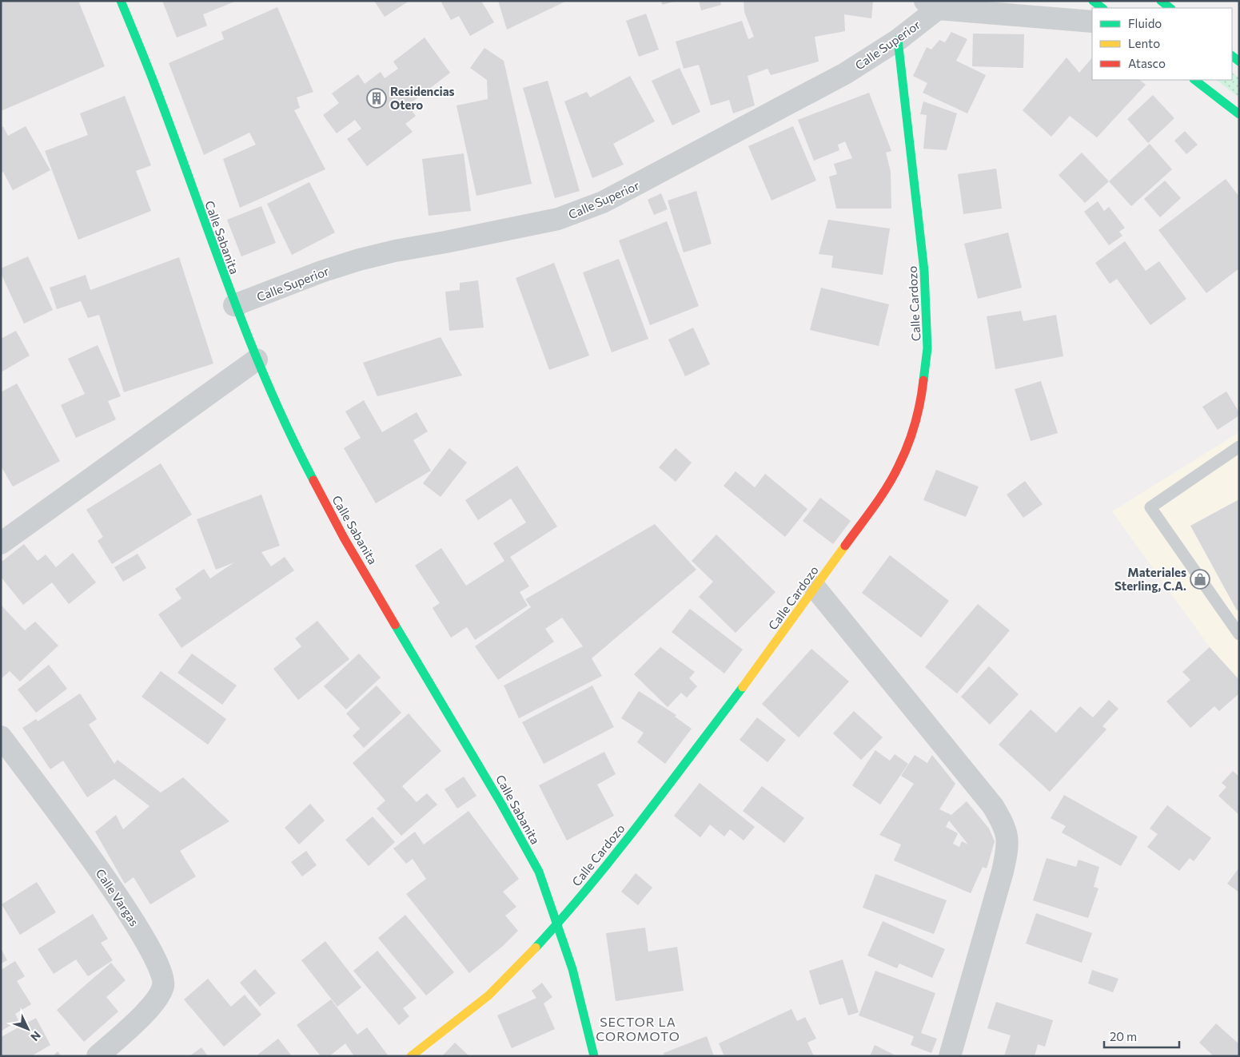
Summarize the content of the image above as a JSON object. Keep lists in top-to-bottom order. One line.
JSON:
{"streets":{"street":["Calle Superior","Calle Sabanita","Calle Cardozo","Calle Vargas"]},"crossings":[["Calle Superior","Calle Sabanita"],["Calle Superior","Calle Cardozo"],["Calle Sabanita","Calle Cardozo"]],"districts":["SECTOR LA COROMOTO"],"places":{"building":["Residencias Otero"],"shop":["Materiales Sterling, C.A."]},"legend":["Fluido","Lento","Atasco"],"scale_bar":"20 m","north":"bottom right"}
